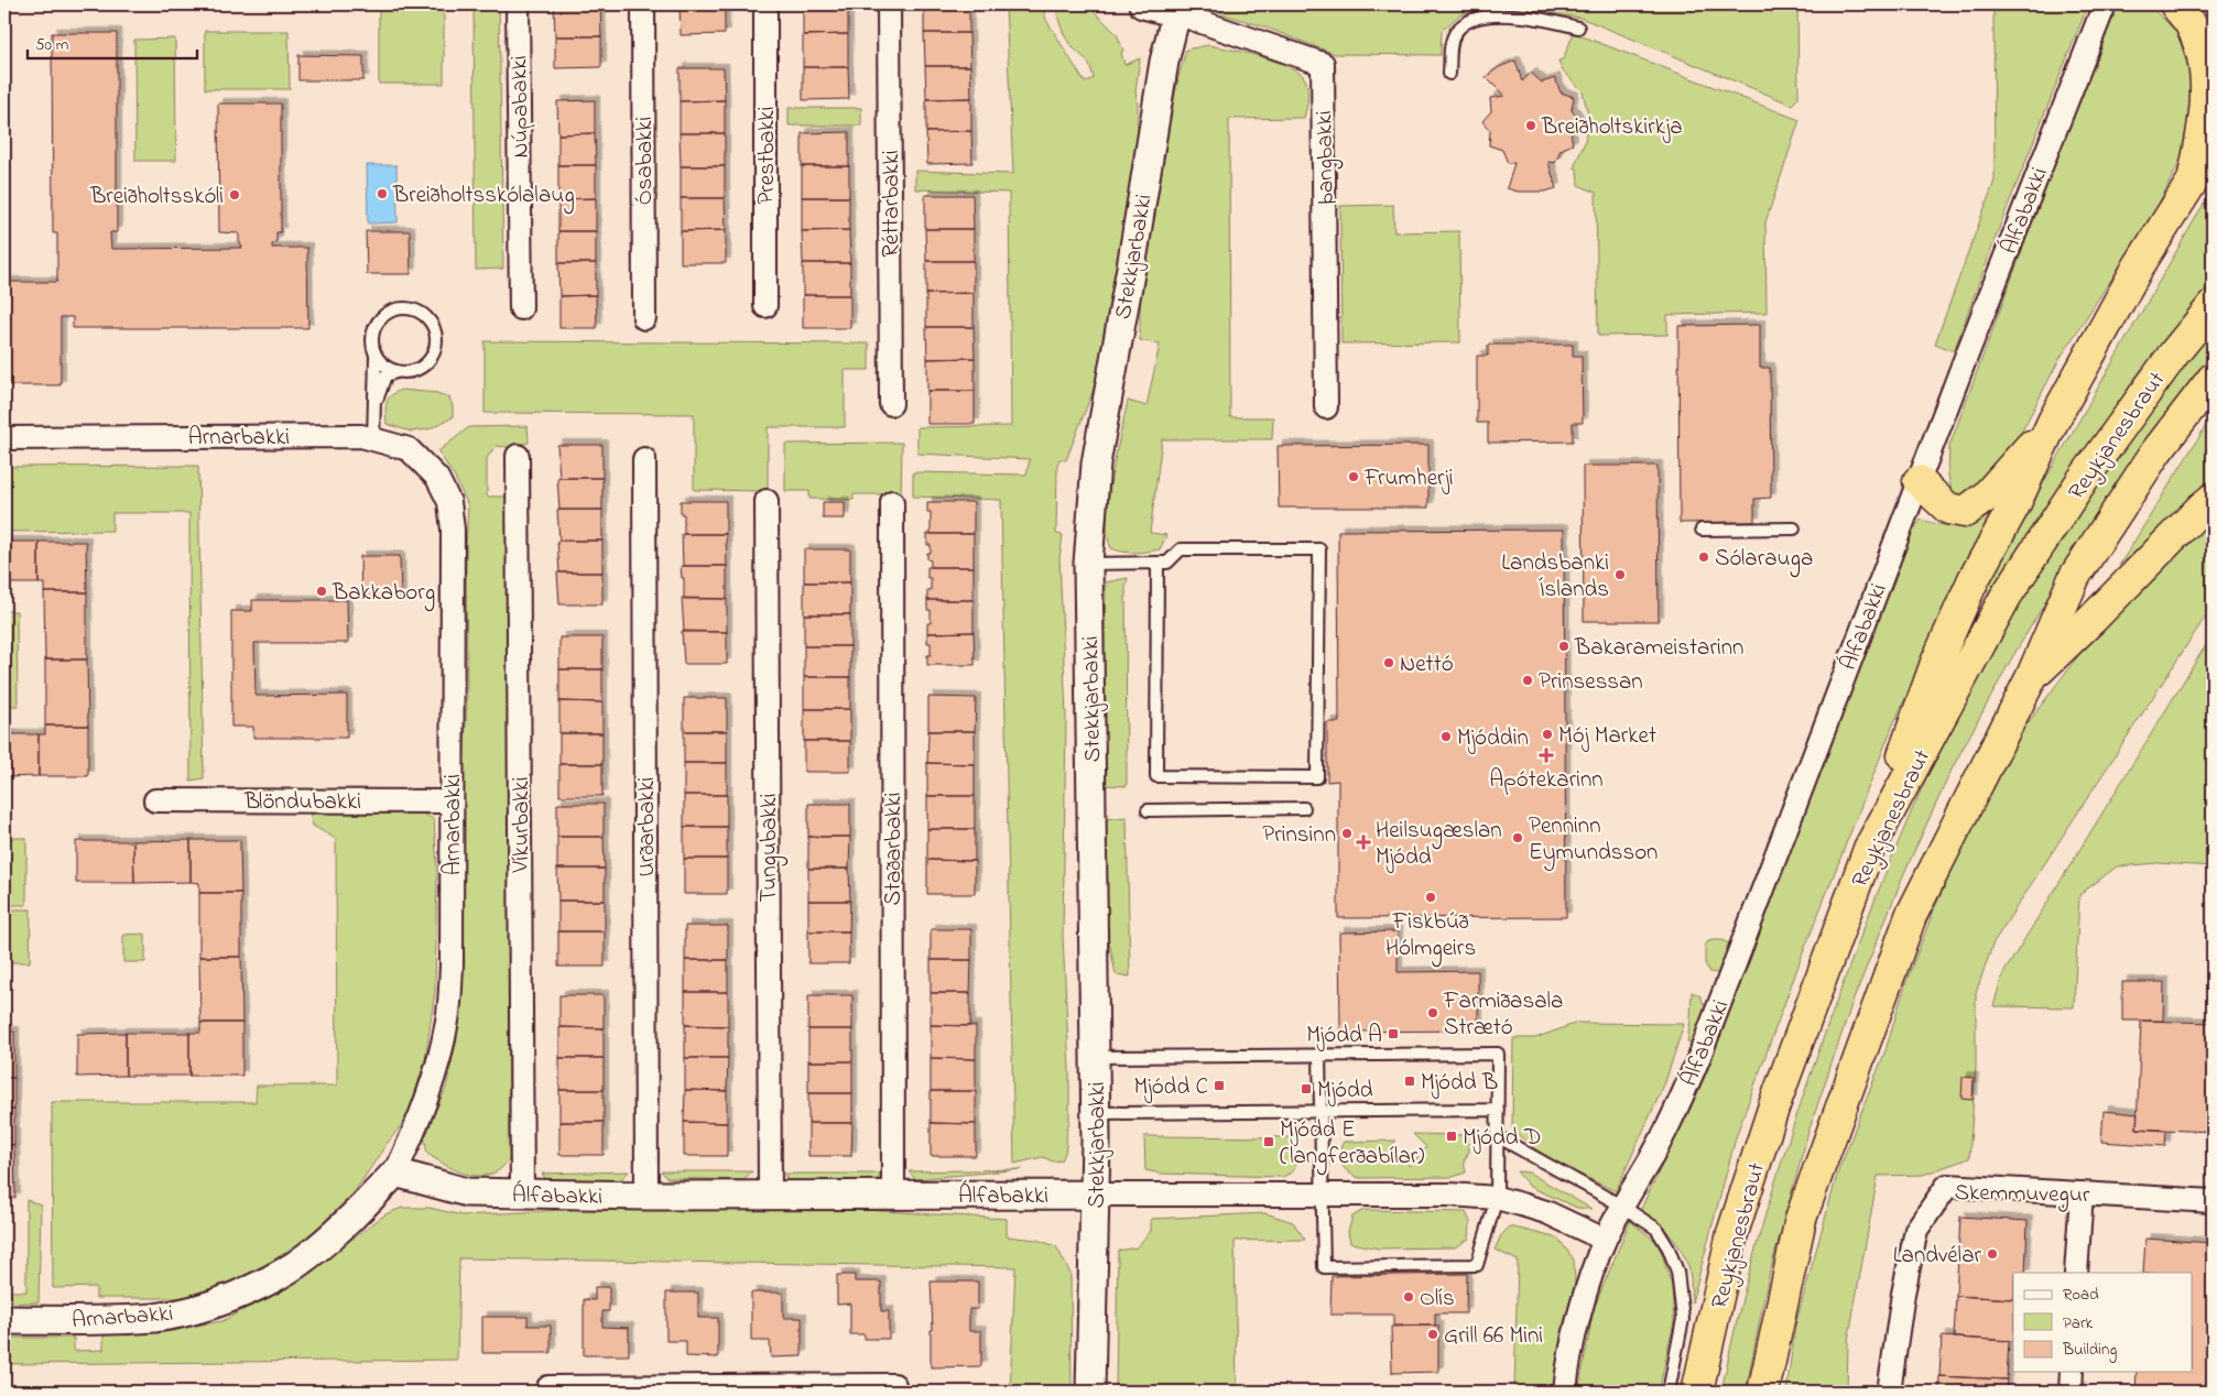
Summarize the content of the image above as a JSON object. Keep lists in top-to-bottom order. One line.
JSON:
{"streets":{"highway":["Reykjanesbraut"],"street":["Núpabakki","Prestbakki","Þangbakki","Ósabakki","Réttarbakki","Álfabakki","Stekkjarbakki","Arnarbakki","Blöndubakki","Víkurbakki","Urðarbakki","Tungubakki","Staðarbakki","Skemmuvegur"]},"crossings":[["Þangbakki","Stekkjarbakki"],["Álfabakki","Stekkjarbakki"],["Álfabakki","Arnarbakki"],["Álfabakki","Víkurbakki"],["Álfabakki","Urðarbakki"],["Álfabakki","Tungubakki"],["Álfabakki","Staðarbakki"],["Arnarbakki","Blöndubakki"]],"places":{"other":["Breiðholtskirkja","Breiðholtsskólalaug","Breiðholtsskóli","Frumherji","Sólarauga","Landsbanki Íslands","Bakkaborg","Bakarameistarinn","Nettó","Prinsessan","Mój Market","Mjóddin","Prinsinn","Penninn Eymundsson","Fiskbúð Hólmgeirs","Farmiðasala Strætó","Landvélar","Olís","Grill 66 Mini"],"health":["Apótekarinn","Heilsugæslan Mjódd"],"transit":["Mjódd A","Mjódd B","Mjódd C","Mjódd","Mjódd D","Mjódd E (langferðabílar)"]},"legend":["Road","Park","Building"],"scale_bar":"50 m"}
